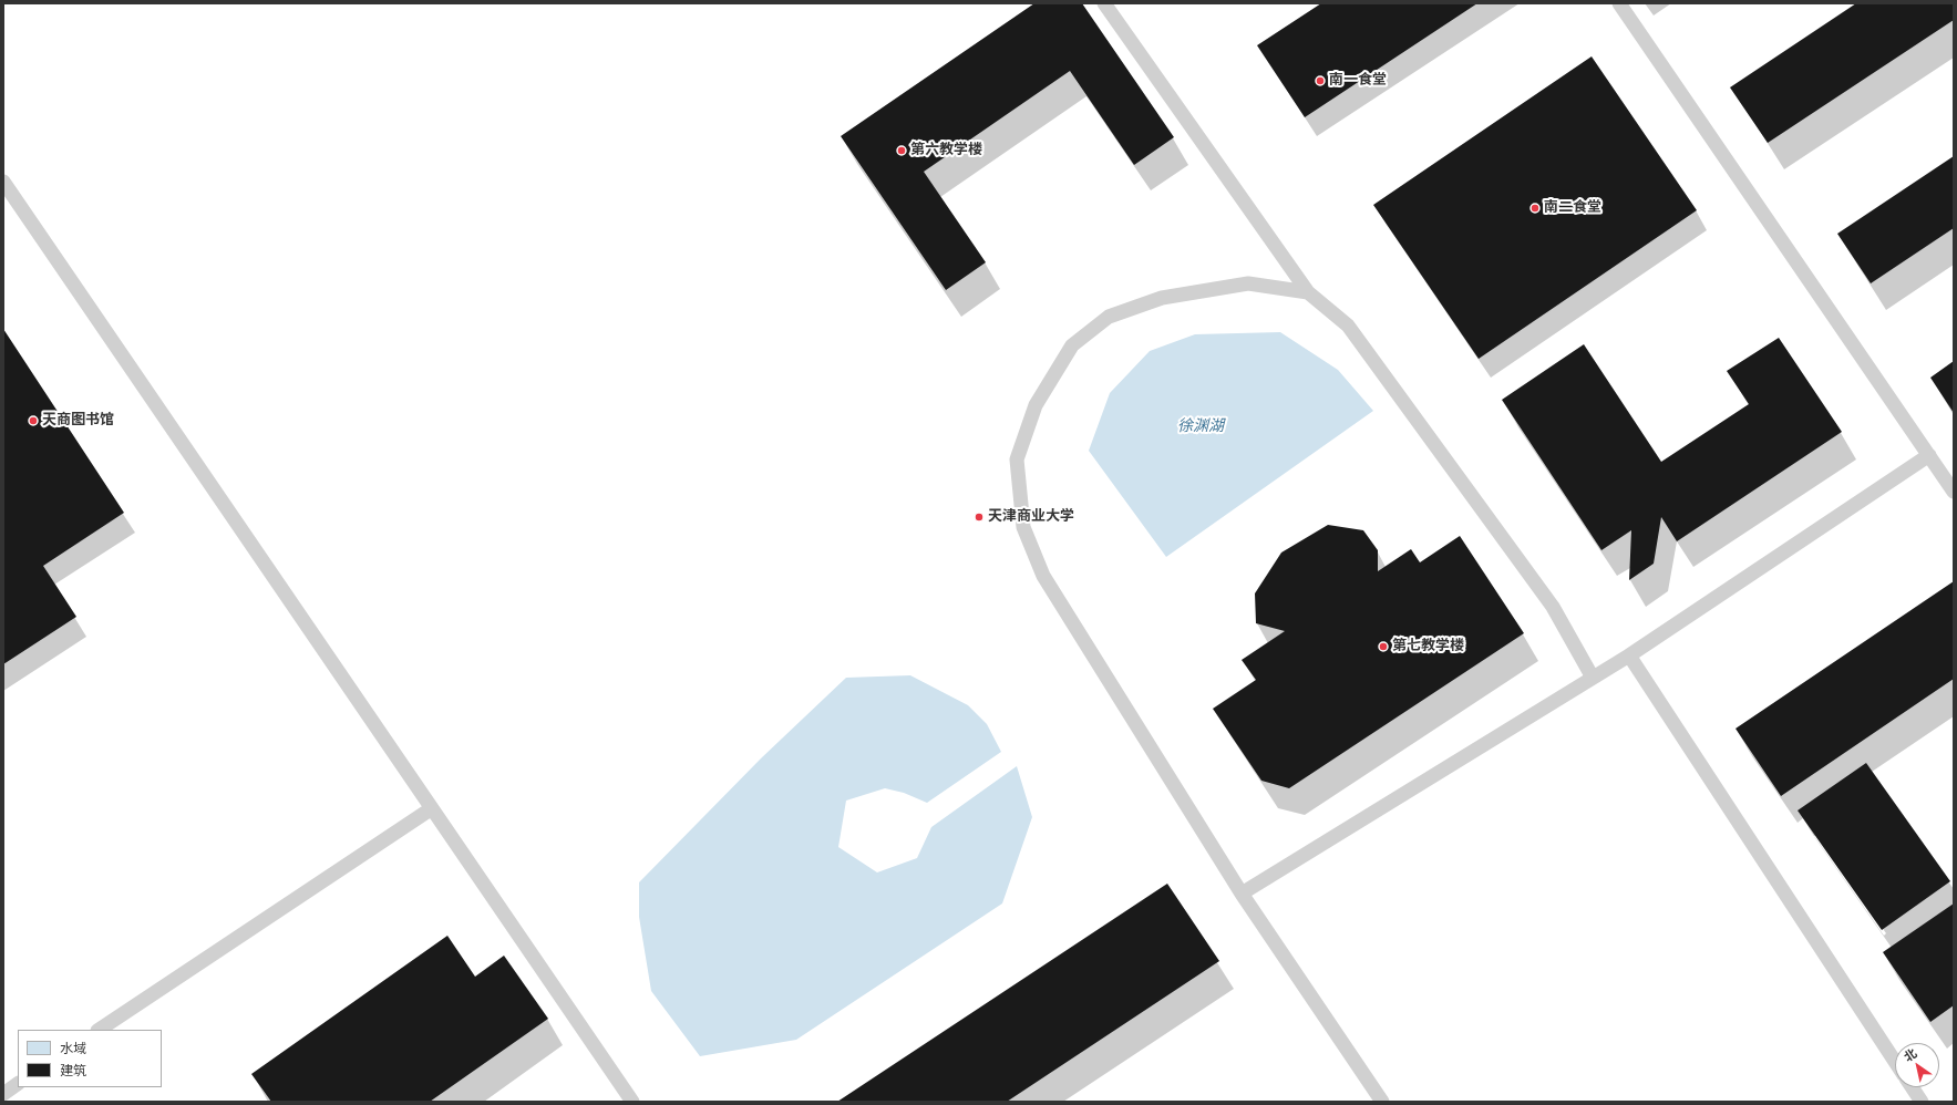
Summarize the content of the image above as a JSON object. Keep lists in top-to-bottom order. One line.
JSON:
{"water":["徐渊湖"],"places":["南一食堂","第六教学楼","南二食堂","天商图书馆","天津商业大学","第七教学楼"],"legend":["水域","建筑"],"north":"top left"}
